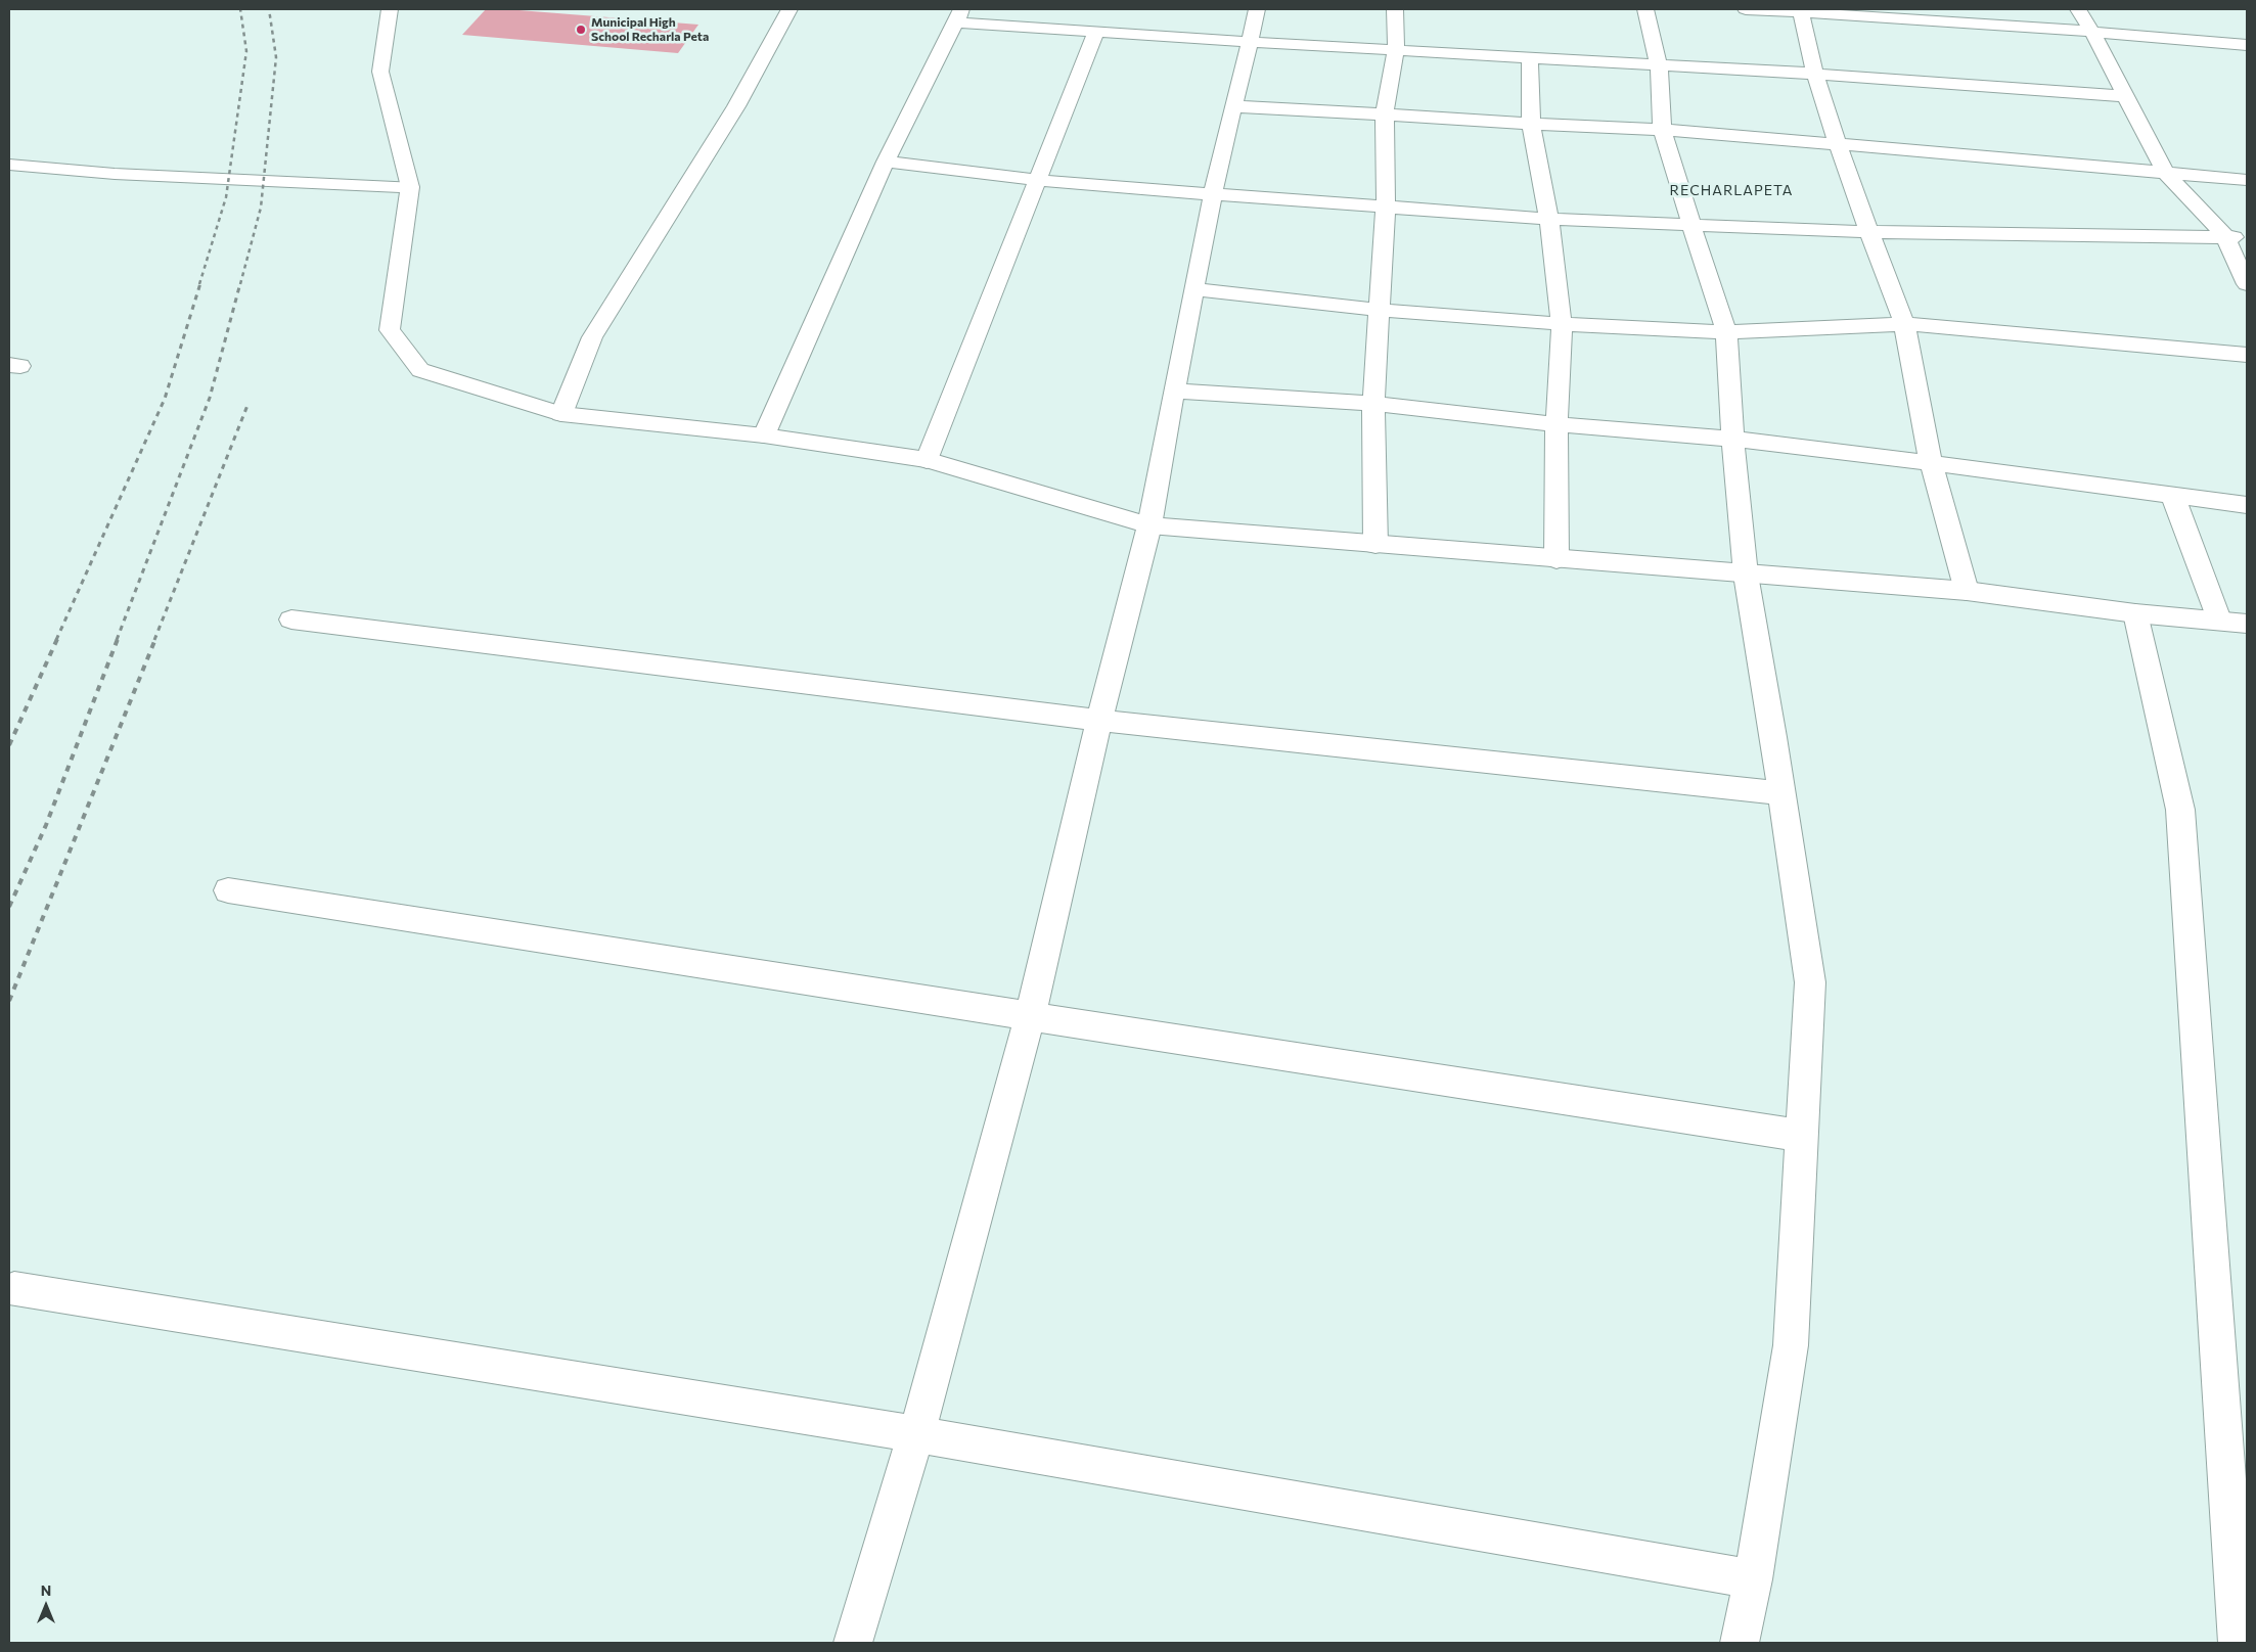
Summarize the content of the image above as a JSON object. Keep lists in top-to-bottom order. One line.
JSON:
{"districts":["RECHARLAPETA"],"places":["Municipal High School Recharla Peta"],"north":"top"}
